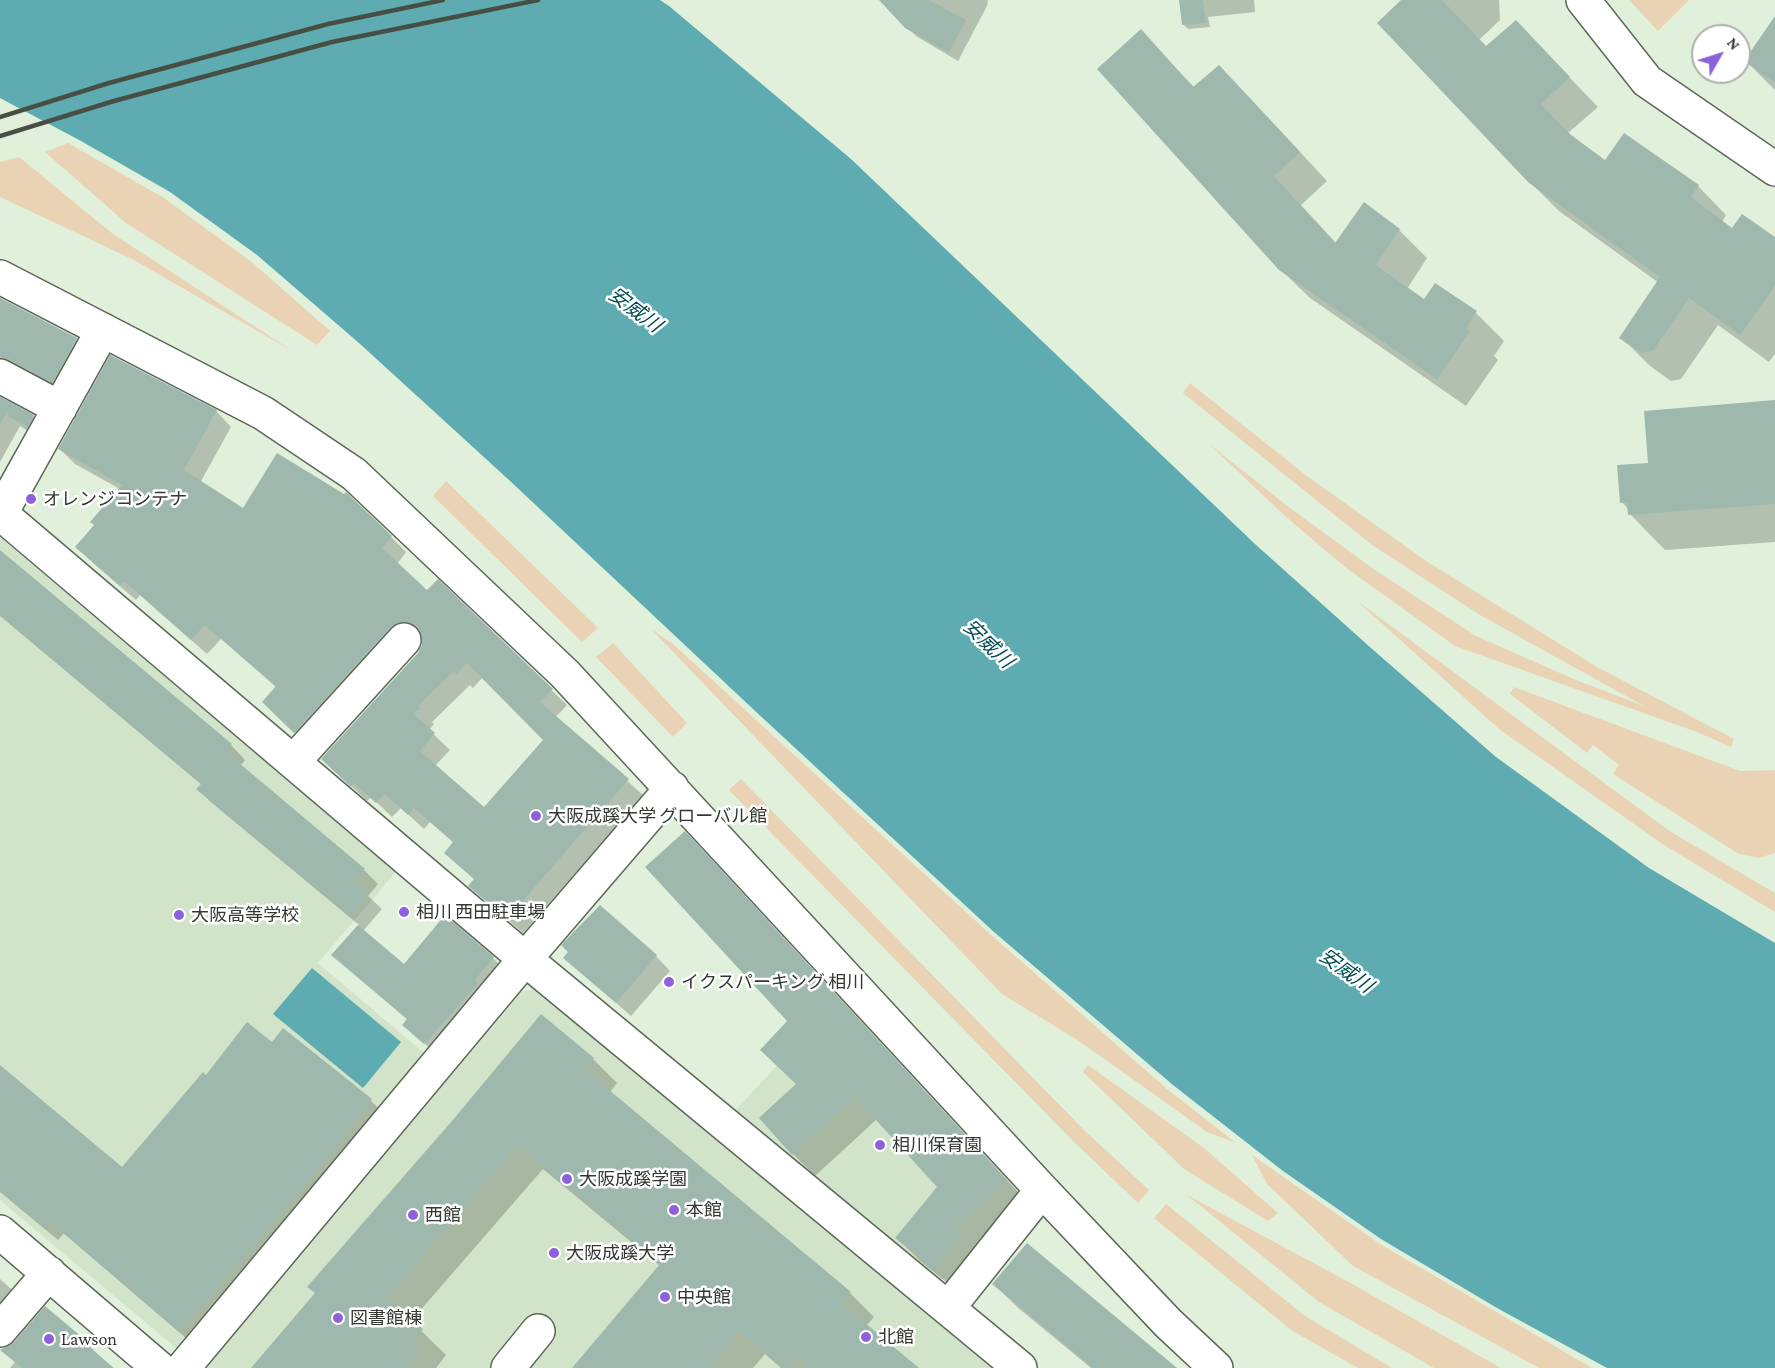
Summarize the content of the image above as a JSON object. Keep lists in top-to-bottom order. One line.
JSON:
{"water":["安威川"],"places":["オレンジコンテナ","大阪成蹊大学 グローバル館","相川 西田駐車場","大阪高等学校","イクスパーキング 相川","相川保育園","大阪成蹊学園","本館","西館","大阪成蹊大学","中央館","図書館棟","北館","Lawson"],"north":"top right"}
